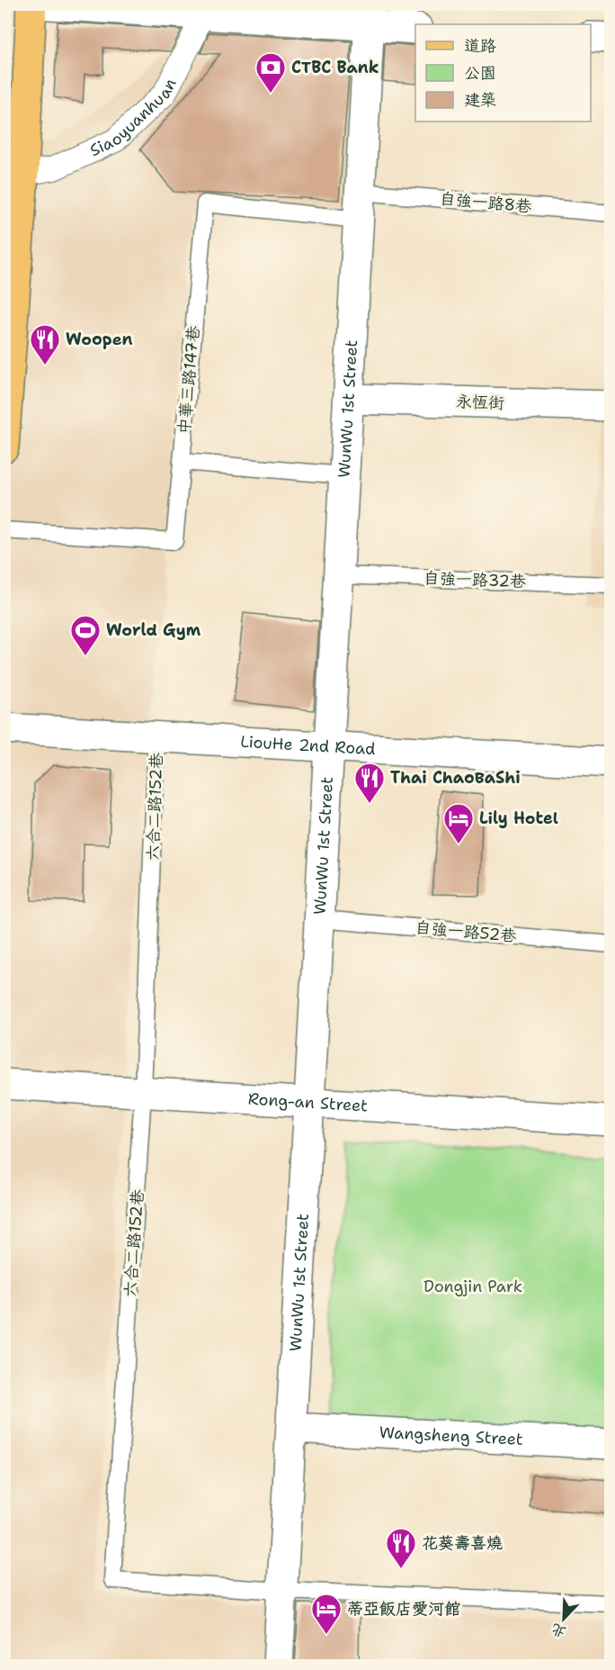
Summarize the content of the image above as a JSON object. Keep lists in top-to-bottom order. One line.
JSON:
{"streets":{"street":["Siaoyuanhuan","永恆街","WunWu 1st Street","LiouHe 2nd Road","Rong-an Street","Wangsheng Street"],"lane":["自強一路8巷","中華三路147巷","自強一路32巷","六合二路152巷","自強一路52巷"]},"crossings":[["自強一路8巷","中華三路147巷"],["自強一路8巷","WunWu 1st Street"],["中華三路147巷","WunWu 1st Street"],["永恆街","WunWu 1st Street"],["WunWu 1st Street","自強一路32巷"],["WunWu 1st Street","LiouHe 2nd Road"],["WunWu 1st Street","六合二路152巷"],["WunWu 1st Street","自強一路52巷"],["WunWu 1st Street","Rong-an Street"],["WunWu 1st Street","Wangsheng Street"],["LiouHe 2nd Road","六合二路152巷"],["六合二路152巷","Rong-an Street"]],"parks":["Dongjin Park"],"places":{"bank":["CTBC Bank"],"restaurant":["Woopen","Thai ChaoBaShi","花葵壽喜燒"],"sports":["World Gym"],"hotel":["Lily Hotel","蒂亞飯店愛河館"]},"legend":["道路","公園","建築"],"north":"bottom left"}
